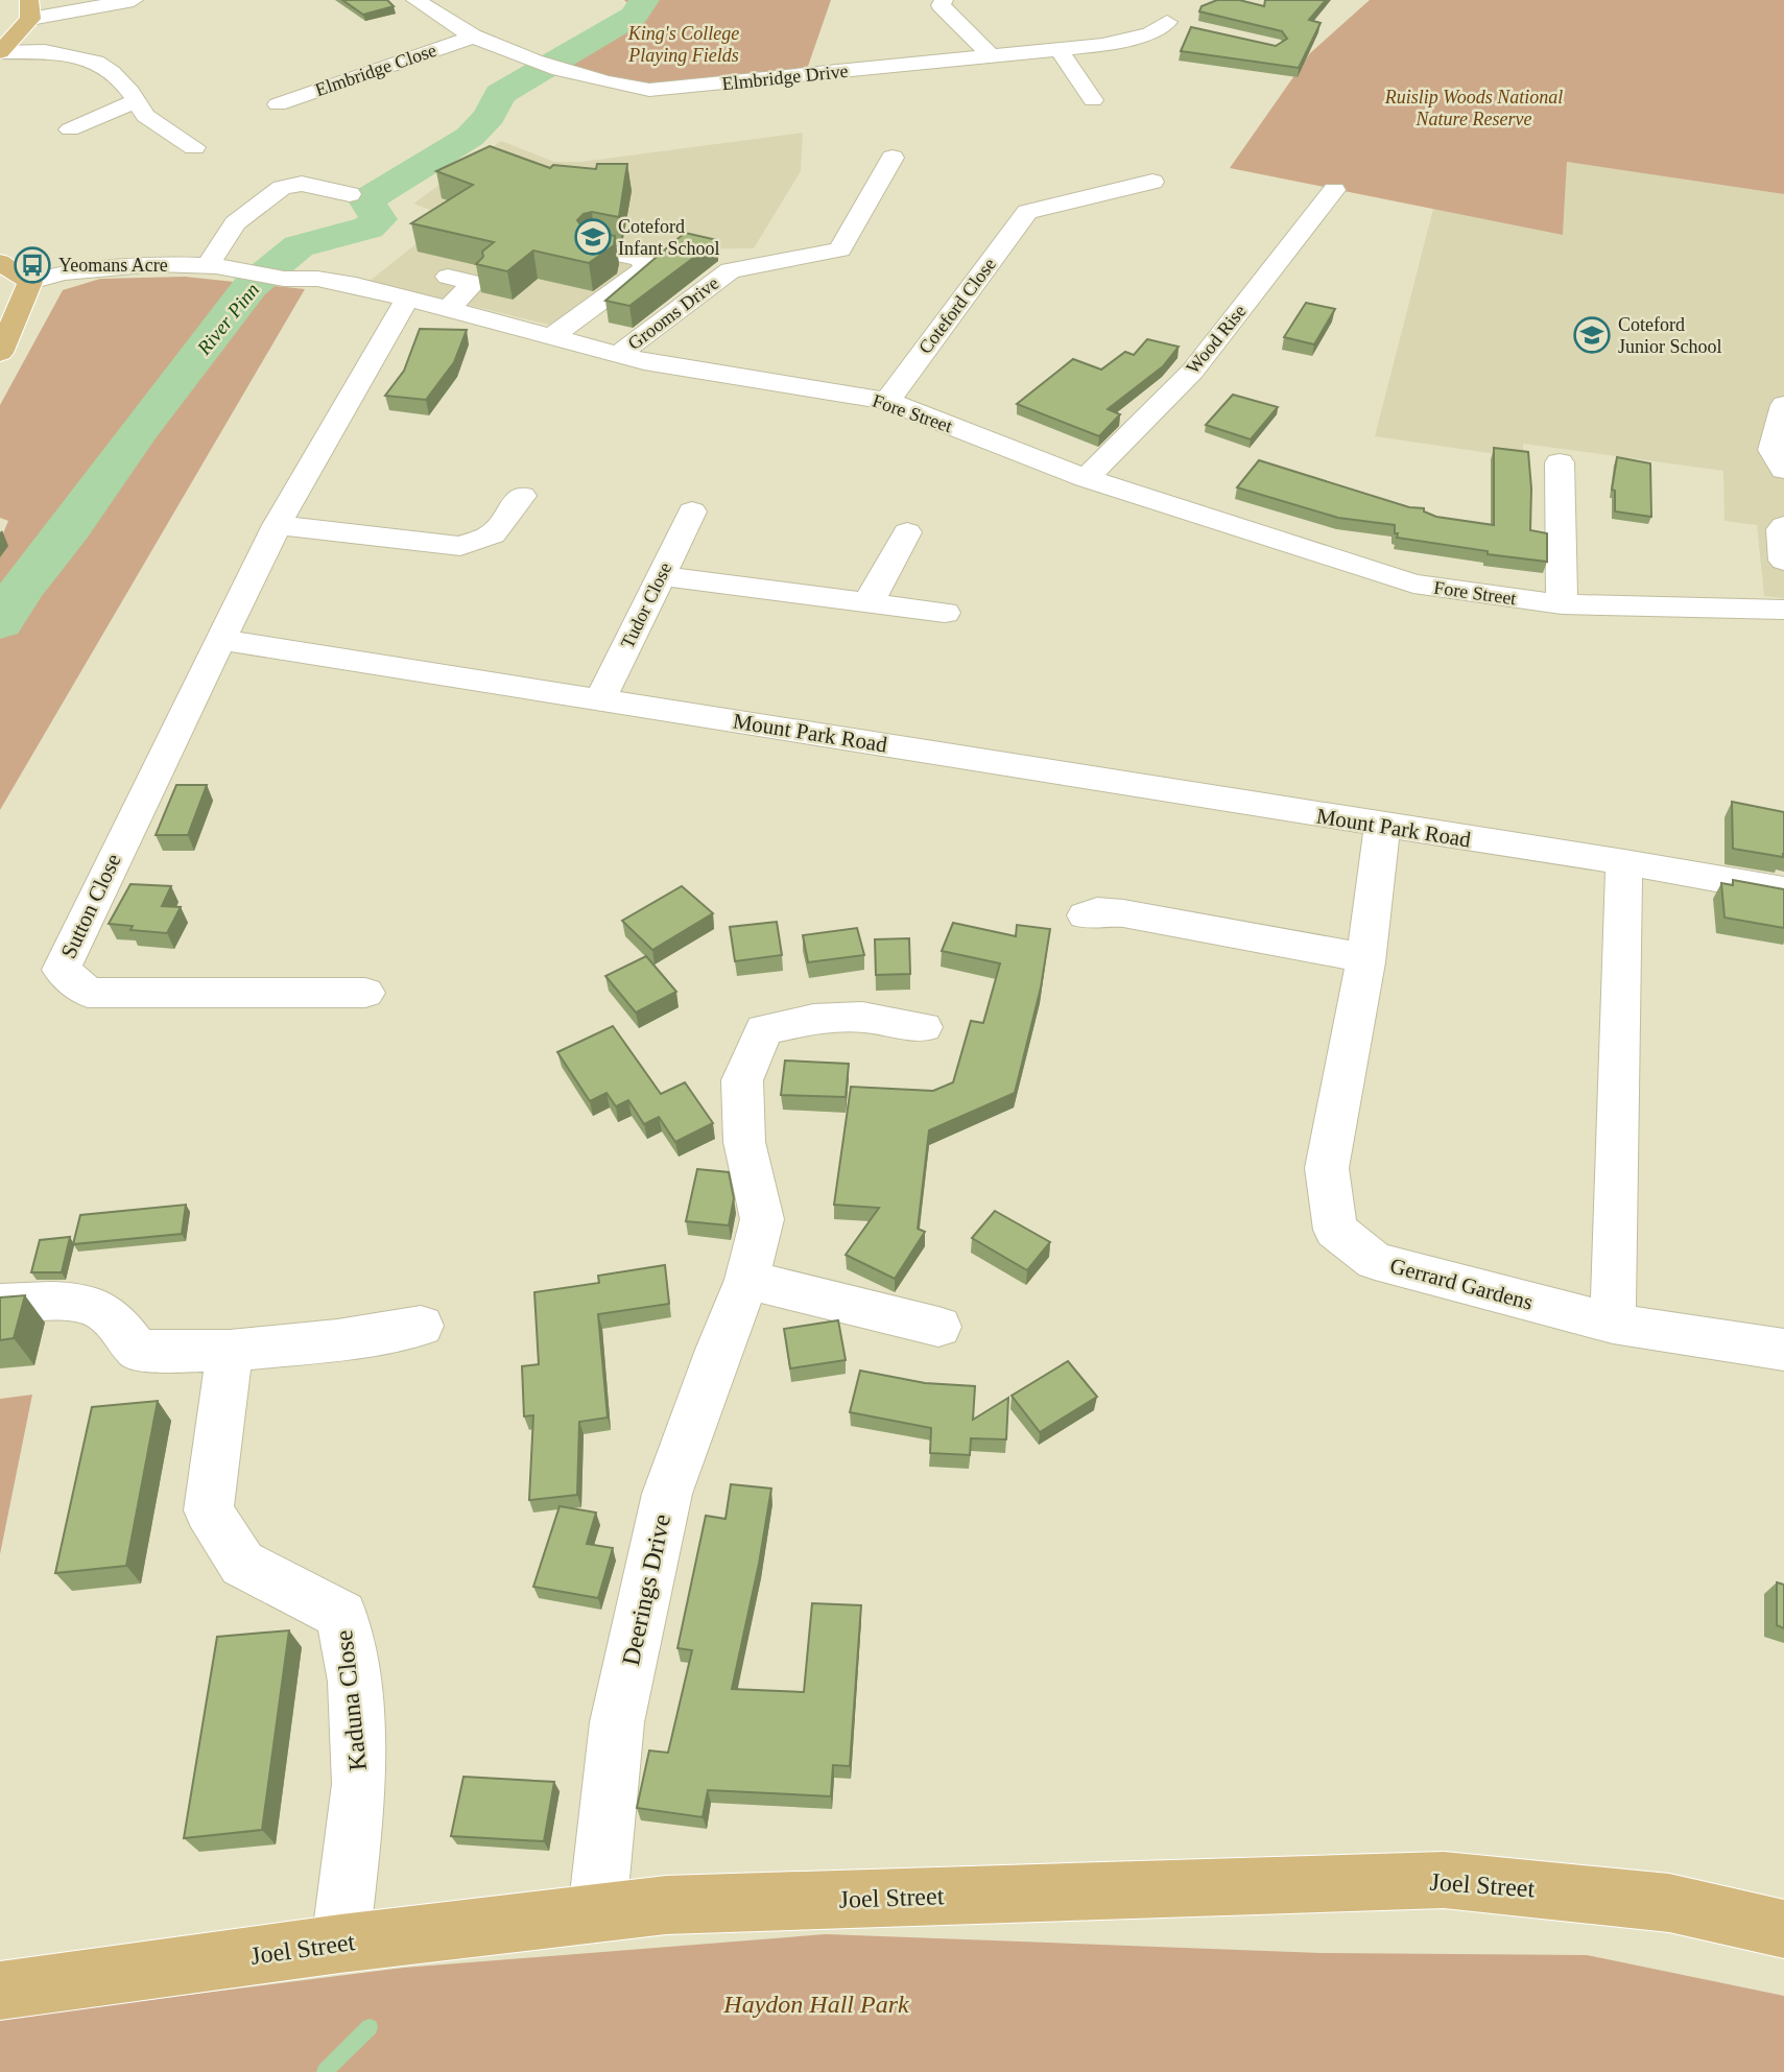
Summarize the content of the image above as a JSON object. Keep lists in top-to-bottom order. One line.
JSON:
{"streets":{"main road":["Joel Street"],"street":["Elmbridge Close","Elmbridge Drive","Coteford Close","Grooms Drive","Wood Rise","Fore Street","Tudor Close","Mount Park Road","Sutton Close","Gerrard Gardens","Deerings Drive","Kaduna Close"]},"crossings":[["Elmbridge Close","Elmbridge Drive"],["Coteford Close","Fore Street"],["Grooms Drive","Fore Street"],["Wood Rise","Fore Street"],["Tudor Close","Mount Park Road"],["Mount Park Road","Sutton Close"],["Mount Park Road","Gerrard Gardens"],["Deerings Drive","Joel Street"],["Kaduna Close","Joel Street"]],"water":["River Pinn"],"parks":["King's College Playing Fields","Ruislip Woods National Nature Reserve","Haydon Hall Park"],"places":{"school or university":["Coteford Infant School","Coteford Junior School"],"bus stop":["Yeomans Acre"]}}
